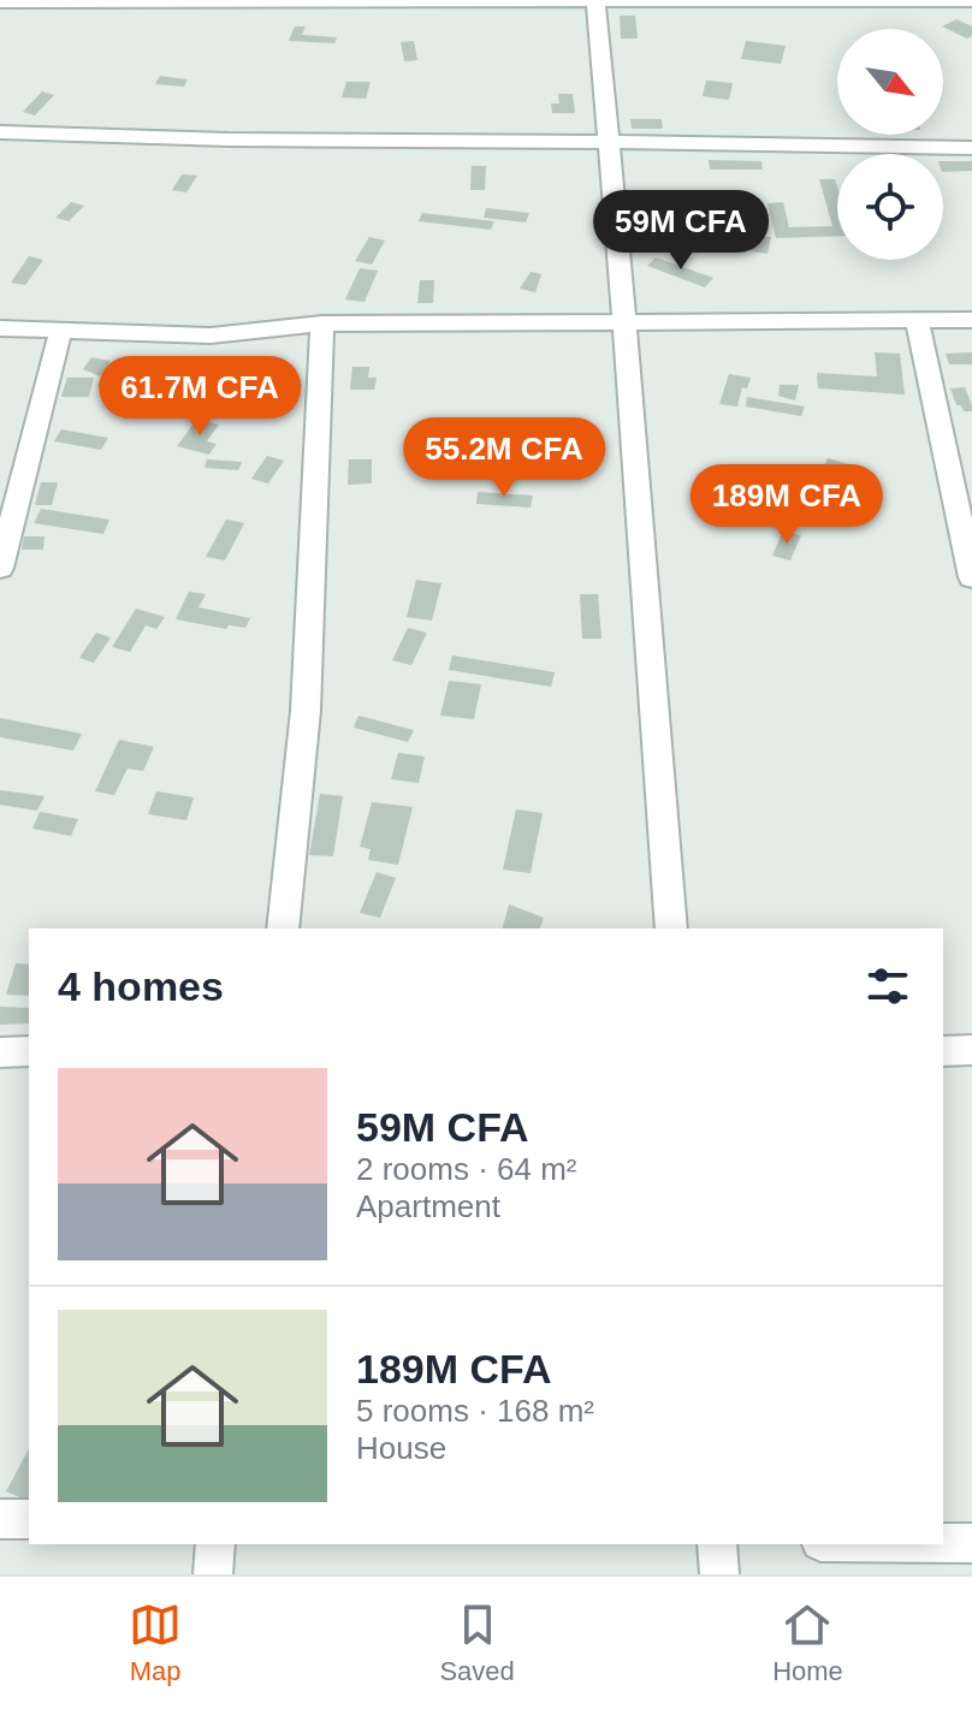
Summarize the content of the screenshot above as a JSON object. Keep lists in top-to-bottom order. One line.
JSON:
{"north":"bottom right","page":{"price":["59M CFA","61.7M CFA","55.2M CFA","189M CFA"],"heading":"4 homes","list":[{"name":"59M CFA","note":"2 rooms · 64 m² · Apartment"},{"name":"189M CFA","note":"5 rooms · 168 m² · House"}],"tabs":["Map","Saved","Home"]}}
